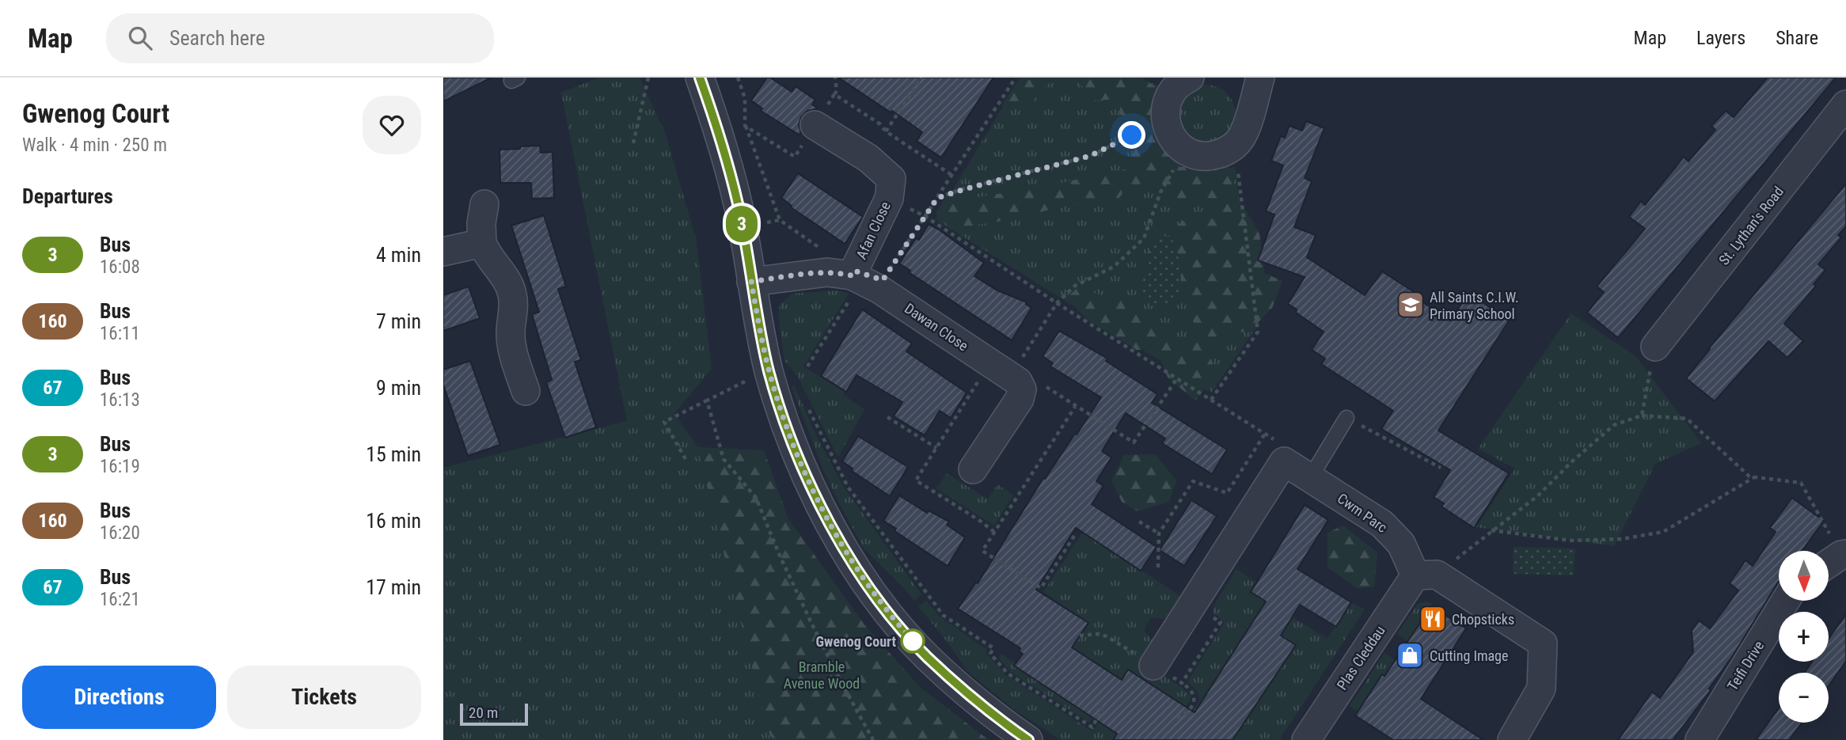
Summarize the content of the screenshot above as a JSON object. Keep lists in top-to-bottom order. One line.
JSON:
{"streets":{"street":["St. Lythan's Road","Afan Close","Dawan Close","Cwm Parc","Plas Cleddau","Teifi Drive"]},"crossings":[["Afan Close","Dawan Close"],["Cwm Parc","Plas Cleddau"]],"parks":["Bramble Avenue Wood"],"places":{"school or university":["All Saints C.I.W. Primary School"],"restaurant":["Chopsticks"],"other":["Gwenog Court"],"shop":["Cutting Image"]},"lines":["bus line 3"],"scale_bar":"20 m","north":"bottom","page":{"header":"Map","search":"Search here","nav":["Map","Layers","Share"],"heading":[["Gwenog Court","Walk · 4 min · 250 m"],"Departures"],"on_map":"3","list":[{"mark":"3","name":"Bus","note":"16:08","value":"4 min"},{"mark":"160","name":"Bus","note":"16:11","value":"7 min"},{"mark":"67","name":"Bus","note":"16:13","value":"9 min"},{"mark":"3","name":"Bus","note":"16:19","value":"15 min"},{"mark":"160","name":"Bus","note":"16:20","value":"16 min"},{"mark":"67","name":"Bus","note":"16:21","value":"17 min"}],"map_buttons":["+","−"],"buttons":["Directions","Tickets"],"scale":"20 m"}}
